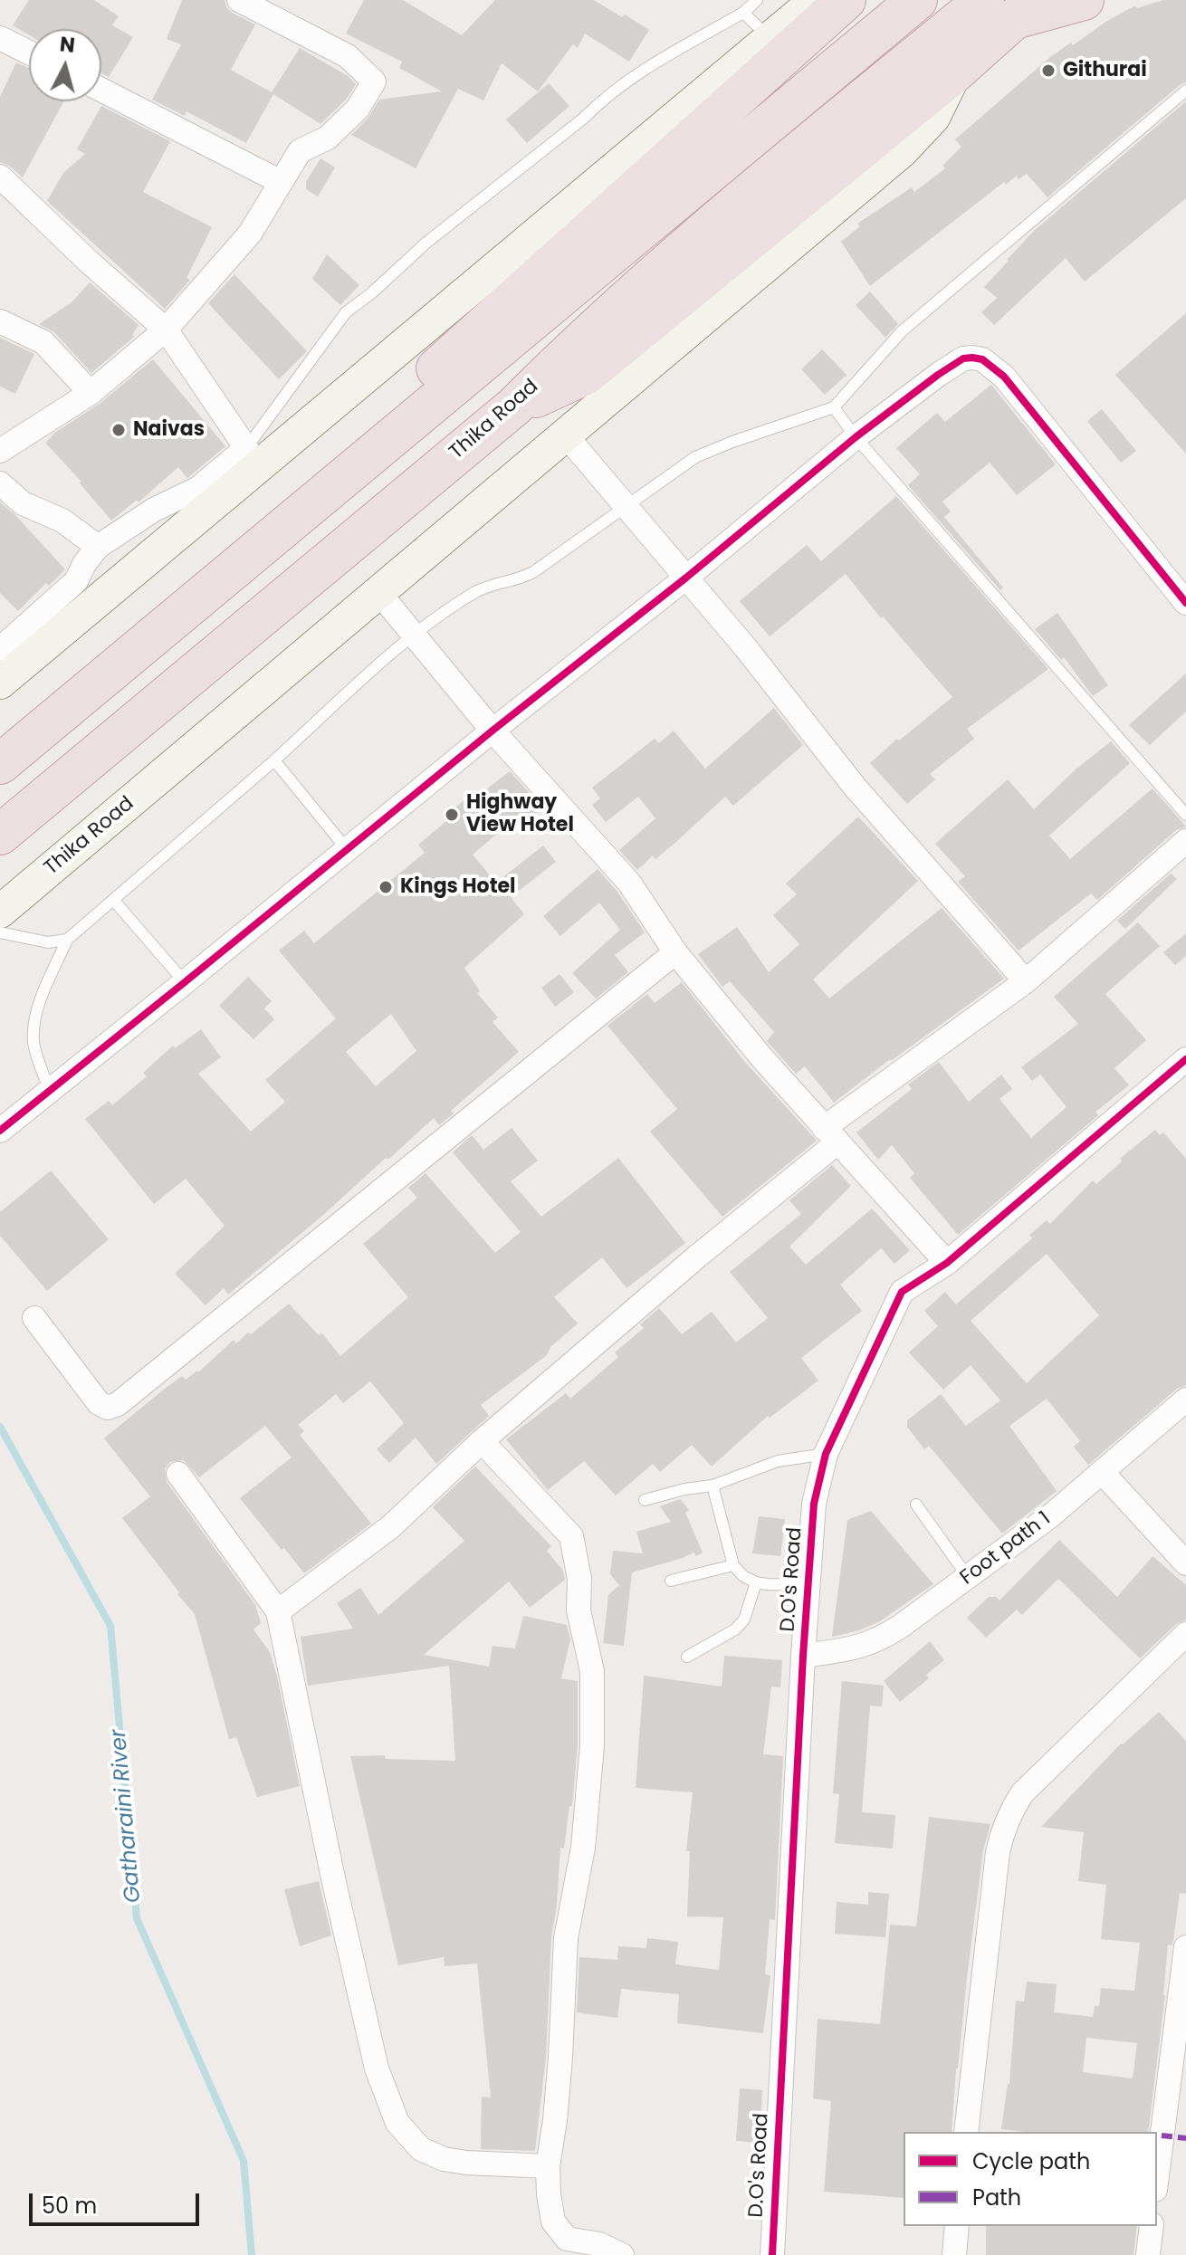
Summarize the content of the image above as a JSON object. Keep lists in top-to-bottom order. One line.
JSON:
{"streets":{"highway":["Thika Road"],"street":["Foot path 1","D.O's Road"]},"crossings":[["Foot path 1","D.O's Road"]],"water":["Gatharaini River"],"places":["Githurai","Naivas","Highway View Hotel","Kings Hotel"],"legend":["Cycle path","Path"],"scale_bar":"50 m","north":"top"}
